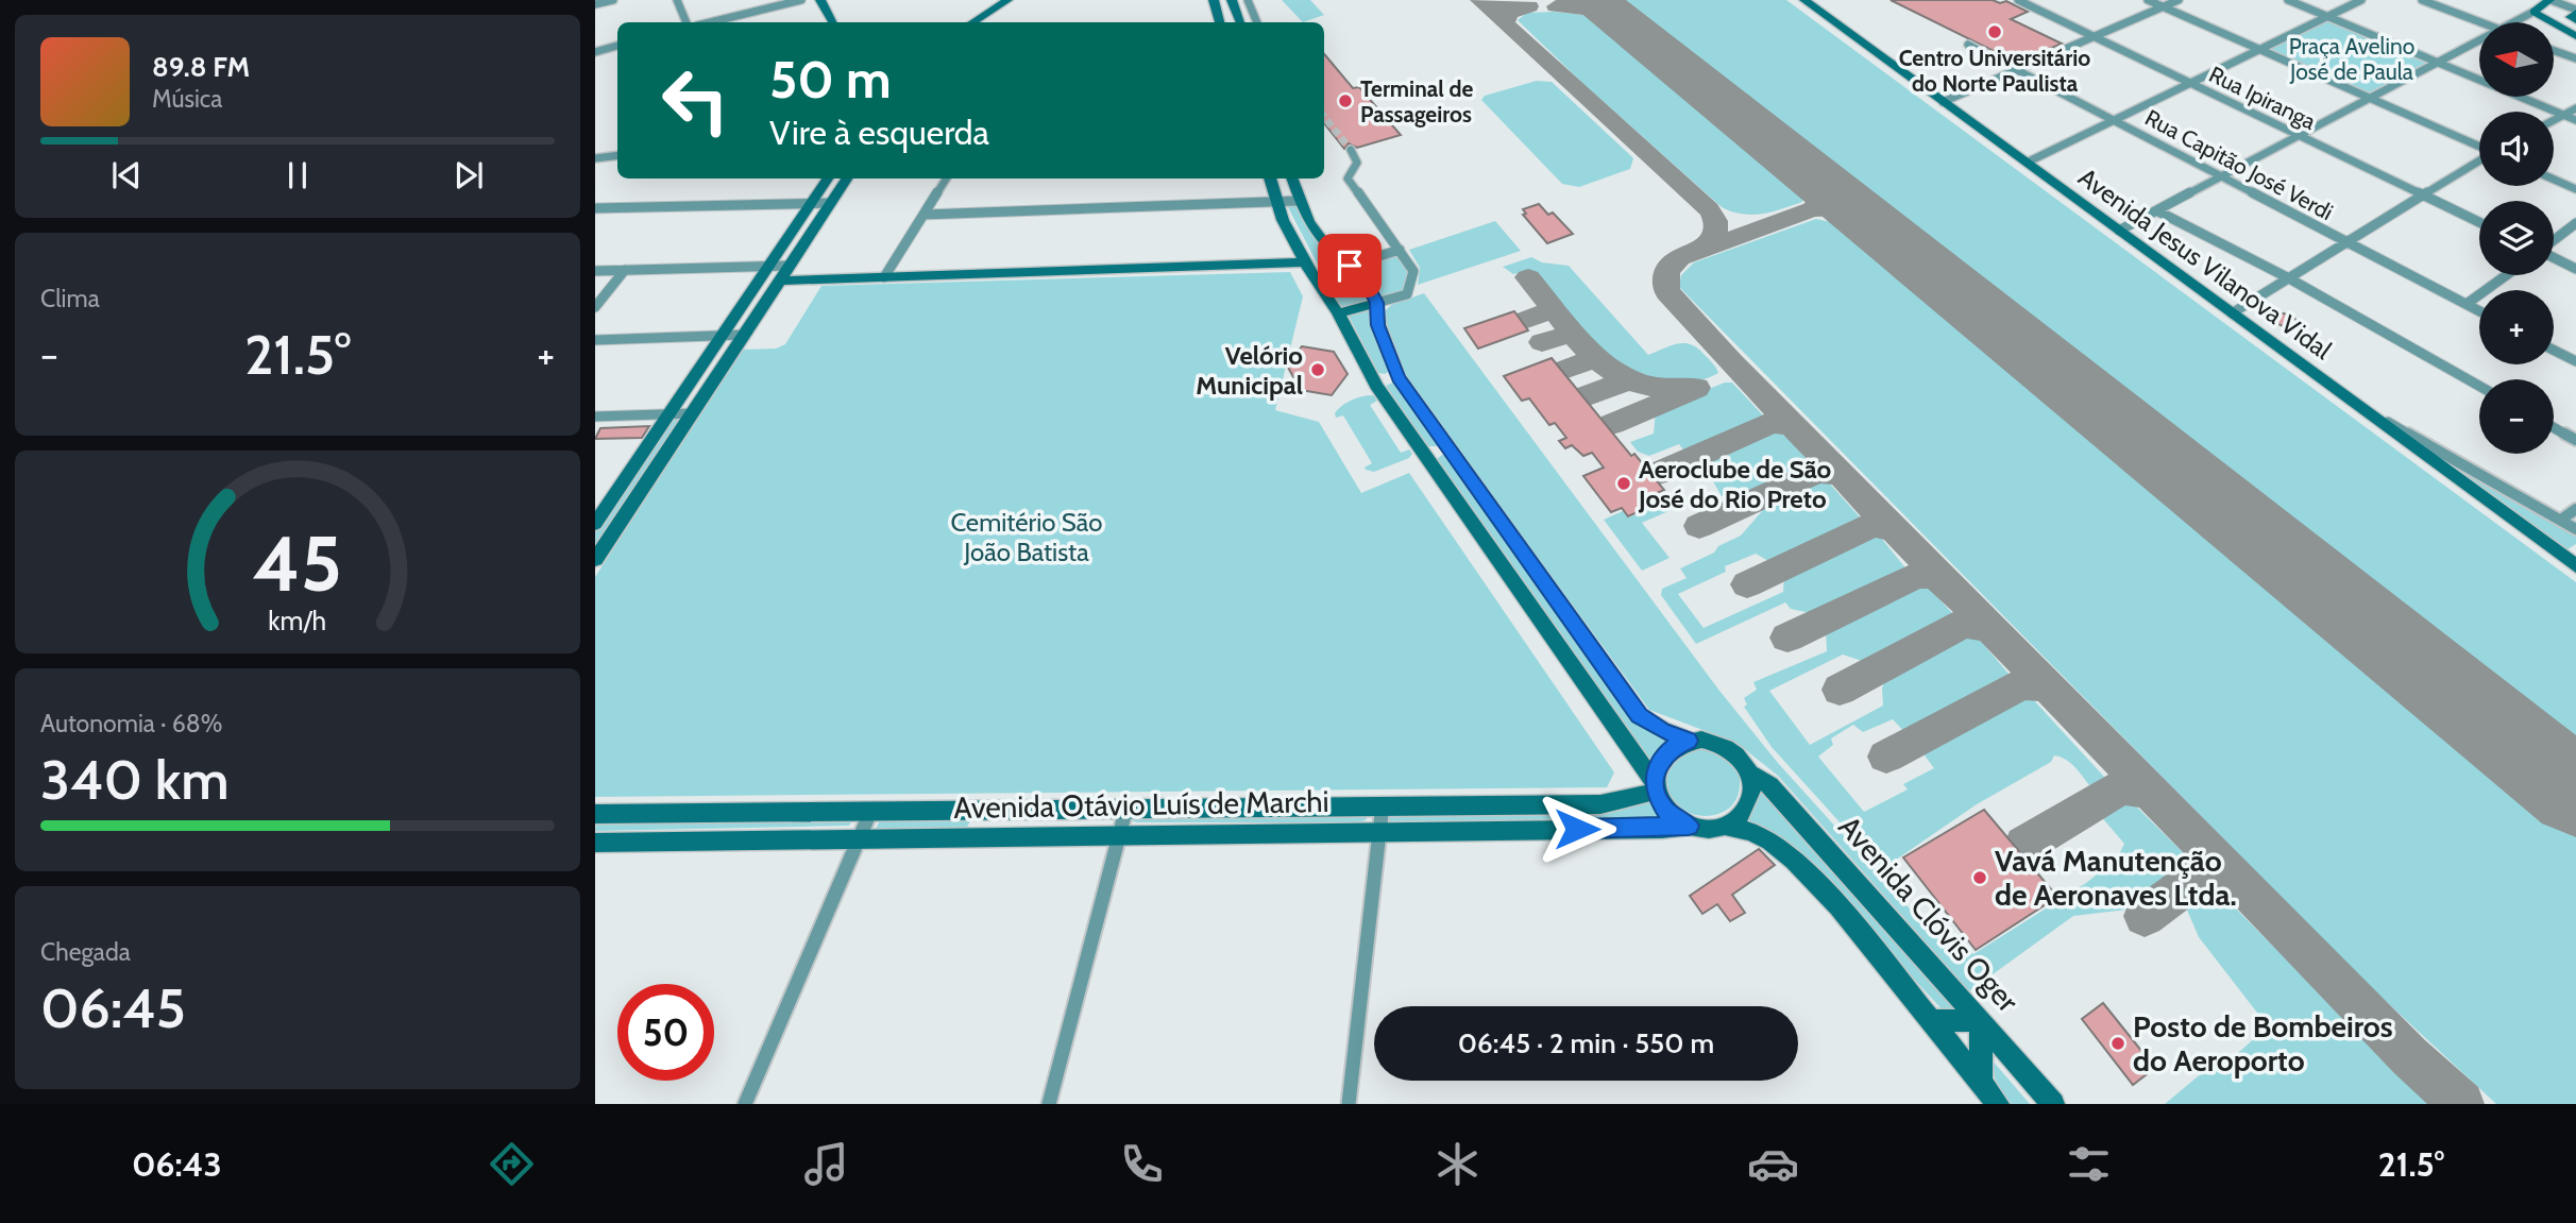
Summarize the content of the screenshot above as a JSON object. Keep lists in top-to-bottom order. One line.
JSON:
{"streets":{"main road":["Avenida Jesus Vilanova Vidal","Avenida Otávio Luís de Marchi","Avenida Clóvis Oger"],"street":["Rua Ipiranga","Rua Capitão José Verdi"]},"crossings":[["Avenida Otávio Luís de Marchi","Avenida Clóvis Oger"]],"parks":["Praça Avelino José de Paula","Cemitério São João Batista"],"places":["Centro Universitário do Norte Paulista","Terminal de Passageiros","Velório Municipal","Aeroclube de São José do Rio Preto","Vavá Manutenção de Aeronaves Ltda.","Posto de Bombeiros do Aeroporto"],"north":"left","page":{"map_buttons":["+","−"],"turn":["50 m","Vire à esquerda"],"song":["89.8 FM","Música"],"tile":["Clima",["Autonomia · 68%","340 km"],["Chegada","06:45"]],"heat":["−","21.5°","+"],"limit":"50","trip":"06:45 · 2 min · 550 m","tabs":["06:43","21.5°"],"gauge":["45","km/h"]}}
